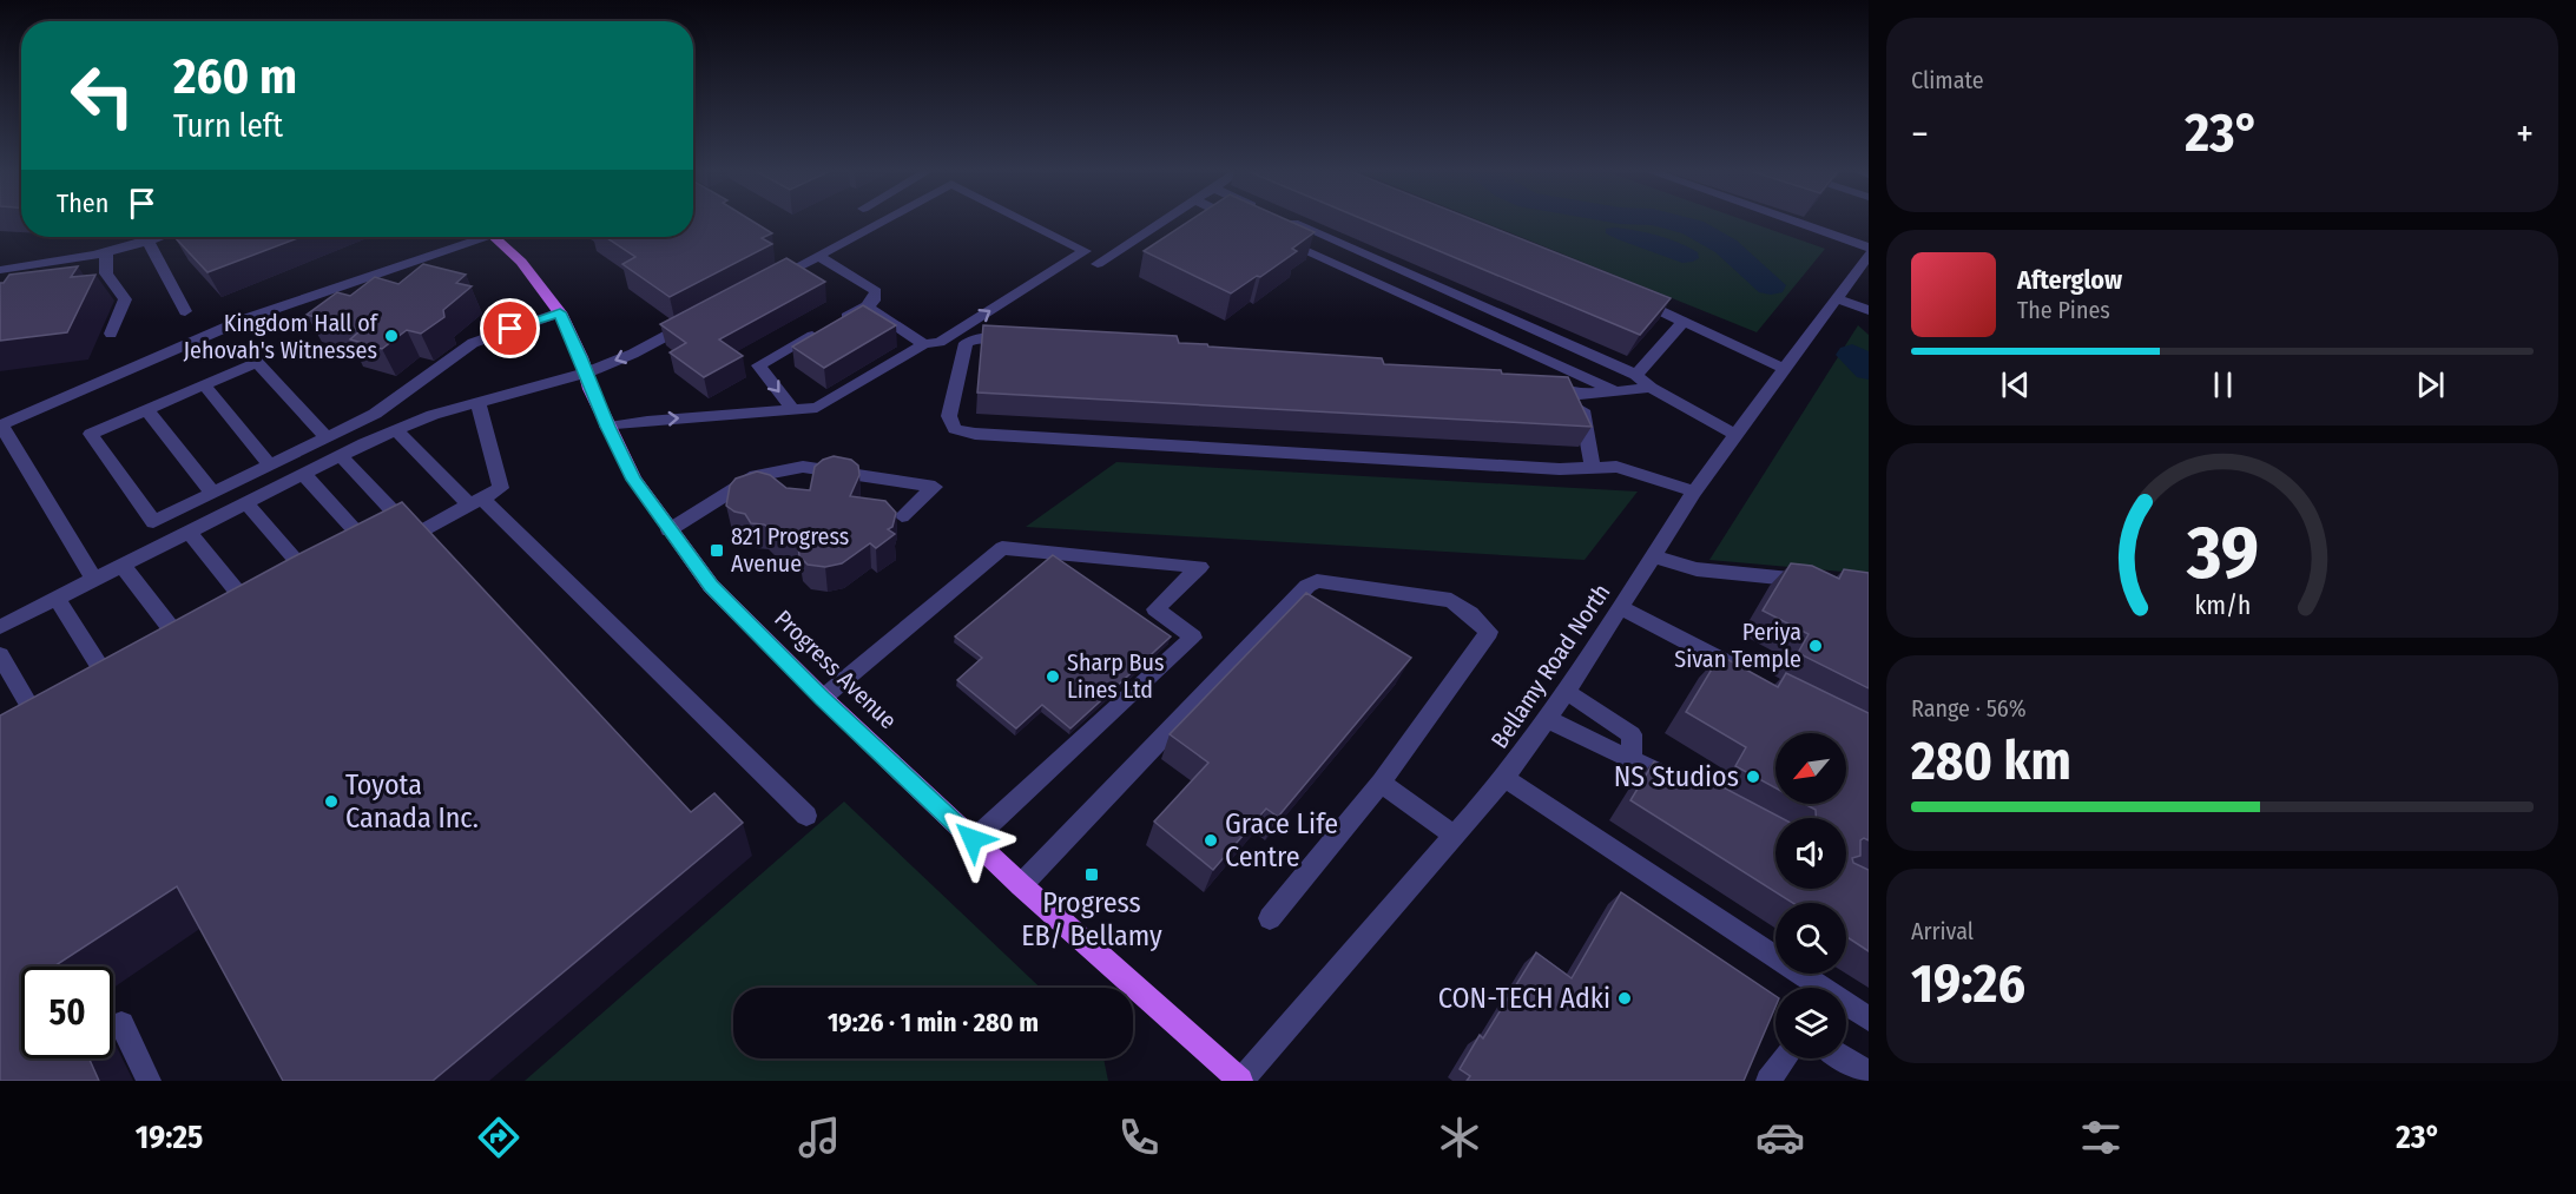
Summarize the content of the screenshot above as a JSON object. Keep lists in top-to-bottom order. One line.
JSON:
{"streets":{"main road":["Progress Avenue"],"street":["Bellamy Road North"]},"crossings":[["Bellamy Road North","Progress Avenue"]],"places":{"other":["Kingdom Hall of Jehovah's Witnesses","Periya Sivan Temple","Sharp Bus Lines Ltd","NS Studios","Toyota Canada Inc.","Grace Life Centre","CON-TECH Adki"],"transit":["821 Progress Avenue","Progress EB/ Bellamy"]},"north":"bottom left","page":{"tile":["Climate",["Range · 56%","280 km"],["Arrival","19:26"]],"turn":["260 m","Turn left"],"heat":["−","23°","+"],"then":"Then","song":["Afterglow","The Pines"],"limit":"50","trip":"19:26 · 1 min · 280 m","tabs":["19:25","23°"],"gauge":["39","km/h"]}}
